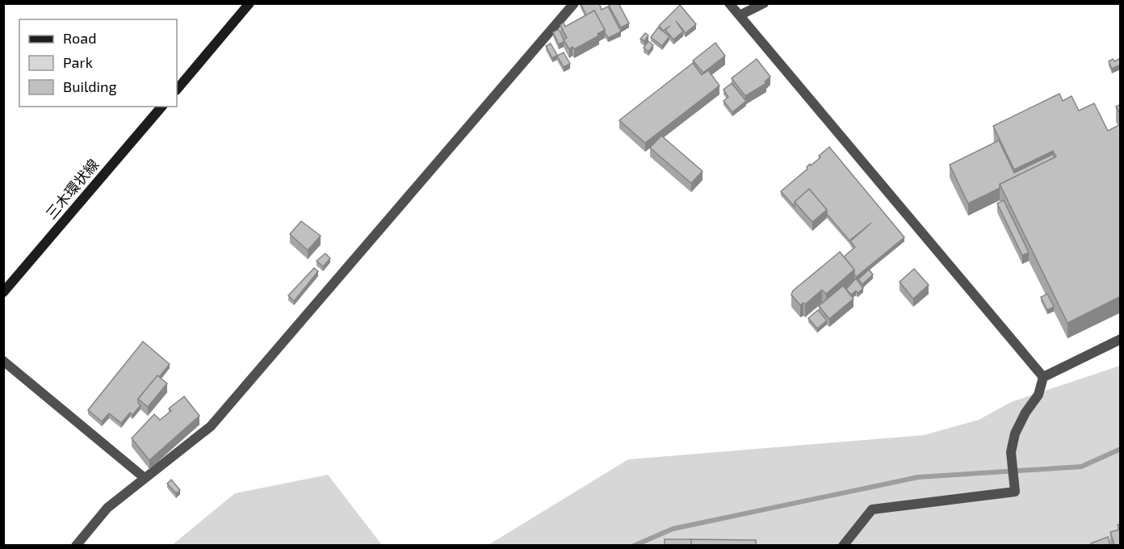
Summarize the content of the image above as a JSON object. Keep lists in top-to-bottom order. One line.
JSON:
{"streets":{"main road":["三木環状線"]},"legend":["Road","Park","Building"]}
